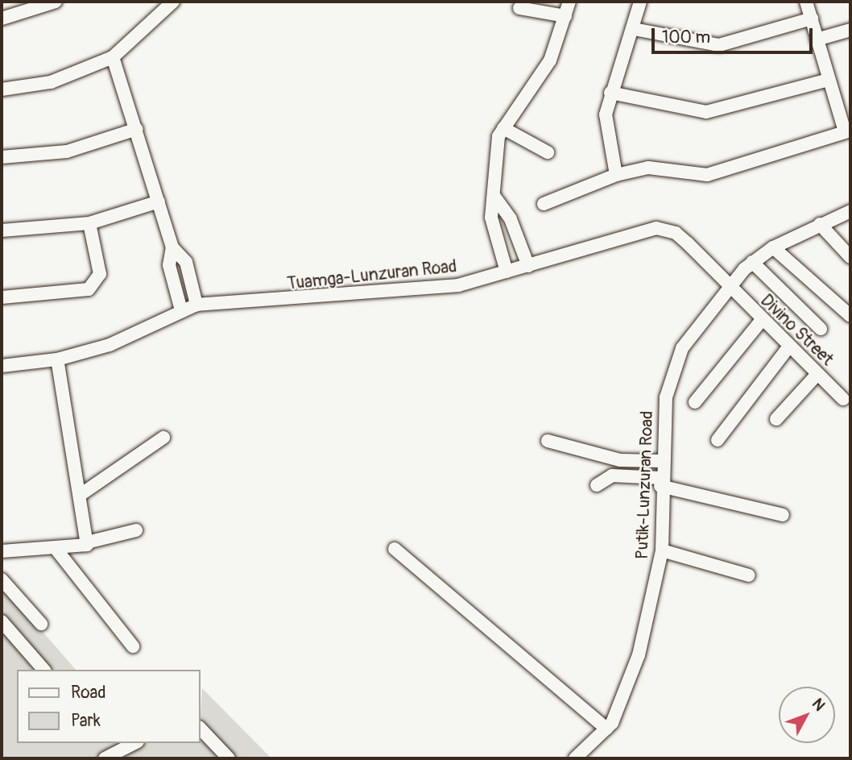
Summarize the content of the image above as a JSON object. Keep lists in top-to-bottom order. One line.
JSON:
{"streets":{"street":["Tuamga-Lunzuran Road","Divino Street","Putik-Lunzuran Road"]},"crossings":[["Tuamga-Lunzuran Road","Divino Street"],["Tuamga-Lunzuran Road","Putik-Lunzuran Road"],["Divino Street","Putik-Lunzuran Road"]],"legend":["Road","Park"],"scale_bar":"100 m","north":"top right"}
